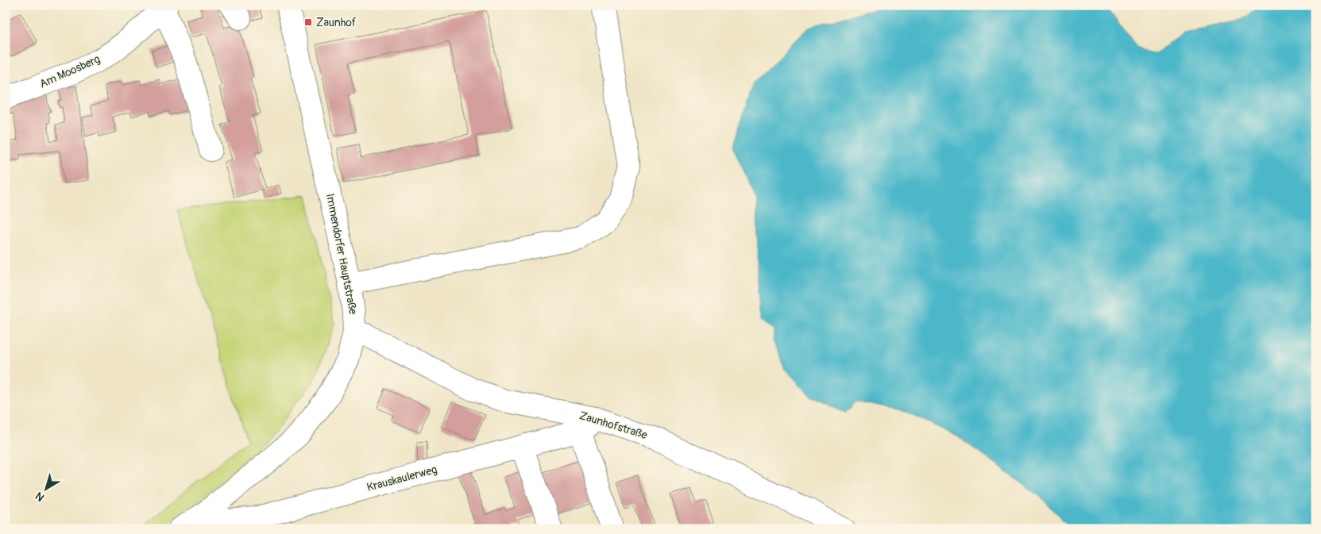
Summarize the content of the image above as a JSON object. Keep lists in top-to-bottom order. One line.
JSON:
{"streets":{"street":["Am Moosberg","Immendorfer Hauptstraße","Zaunhofstraße","Krauskaulerweg"]},"crossings":[["Immendorfer Hauptstraße","Zaunhofstraße"],["Immendorfer Hauptstraße","Krauskaulerweg"],["Zaunhofstraße","Krauskaulerweg"]],"places":{"transit":["Zaunhof"]},"north":"bottom left"}
